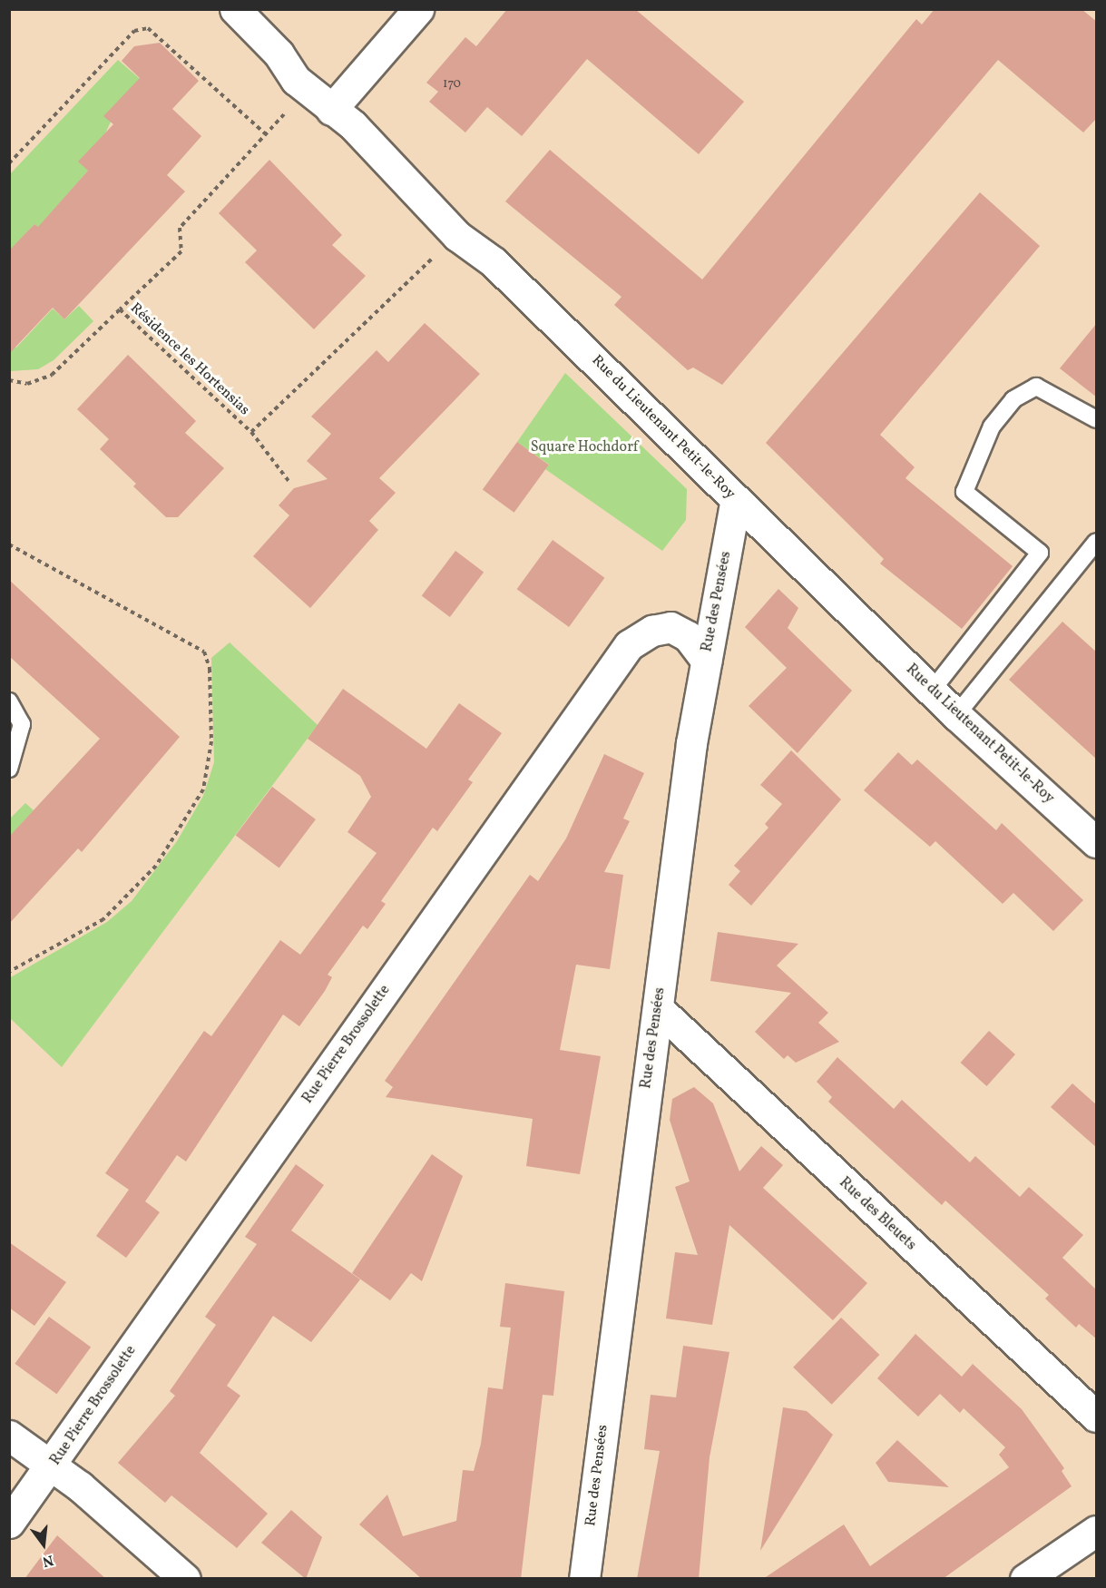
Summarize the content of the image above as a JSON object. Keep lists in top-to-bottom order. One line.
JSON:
{"streets":{"street":["Rue du Lieutenant Petit-le-Roy","Rue des Pensées","Rue Pierre Brossolette","Rue des Bleuets"],"path":["Résidence les Hortensias"]},"crossings":[["Résidence les Hortensias","Rue du Lieutenant Petit-le-Roy"],["Rue du Lieutenant Petit-le-Roy","Rue des Pensées"],["Rue des Pensées","Rue Pierre Brossolette"],["Rue des Pensées","Rue des Bleuets"]],"parks":["Square Hochdorf"],"house_numbers":["170"],"north":"bottom"}
